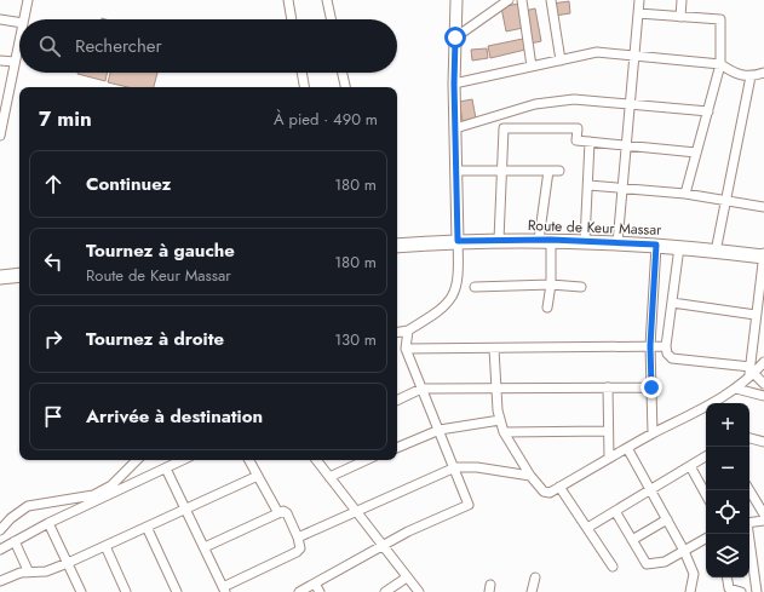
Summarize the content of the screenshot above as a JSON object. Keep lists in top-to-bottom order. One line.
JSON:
{"streets":{"main road":["Route de Keur Massar"]},"page":{"search":"Rechercher","heading":["7 min","À pied · 490 m"],"list":[["Continuez","180 m"],["Tournez à gauche","Route de Keur Massar","180 m"],["Tournez à droite","130 m"],"Arrivée à destination"],"map_buttons":["+","−"]}}
